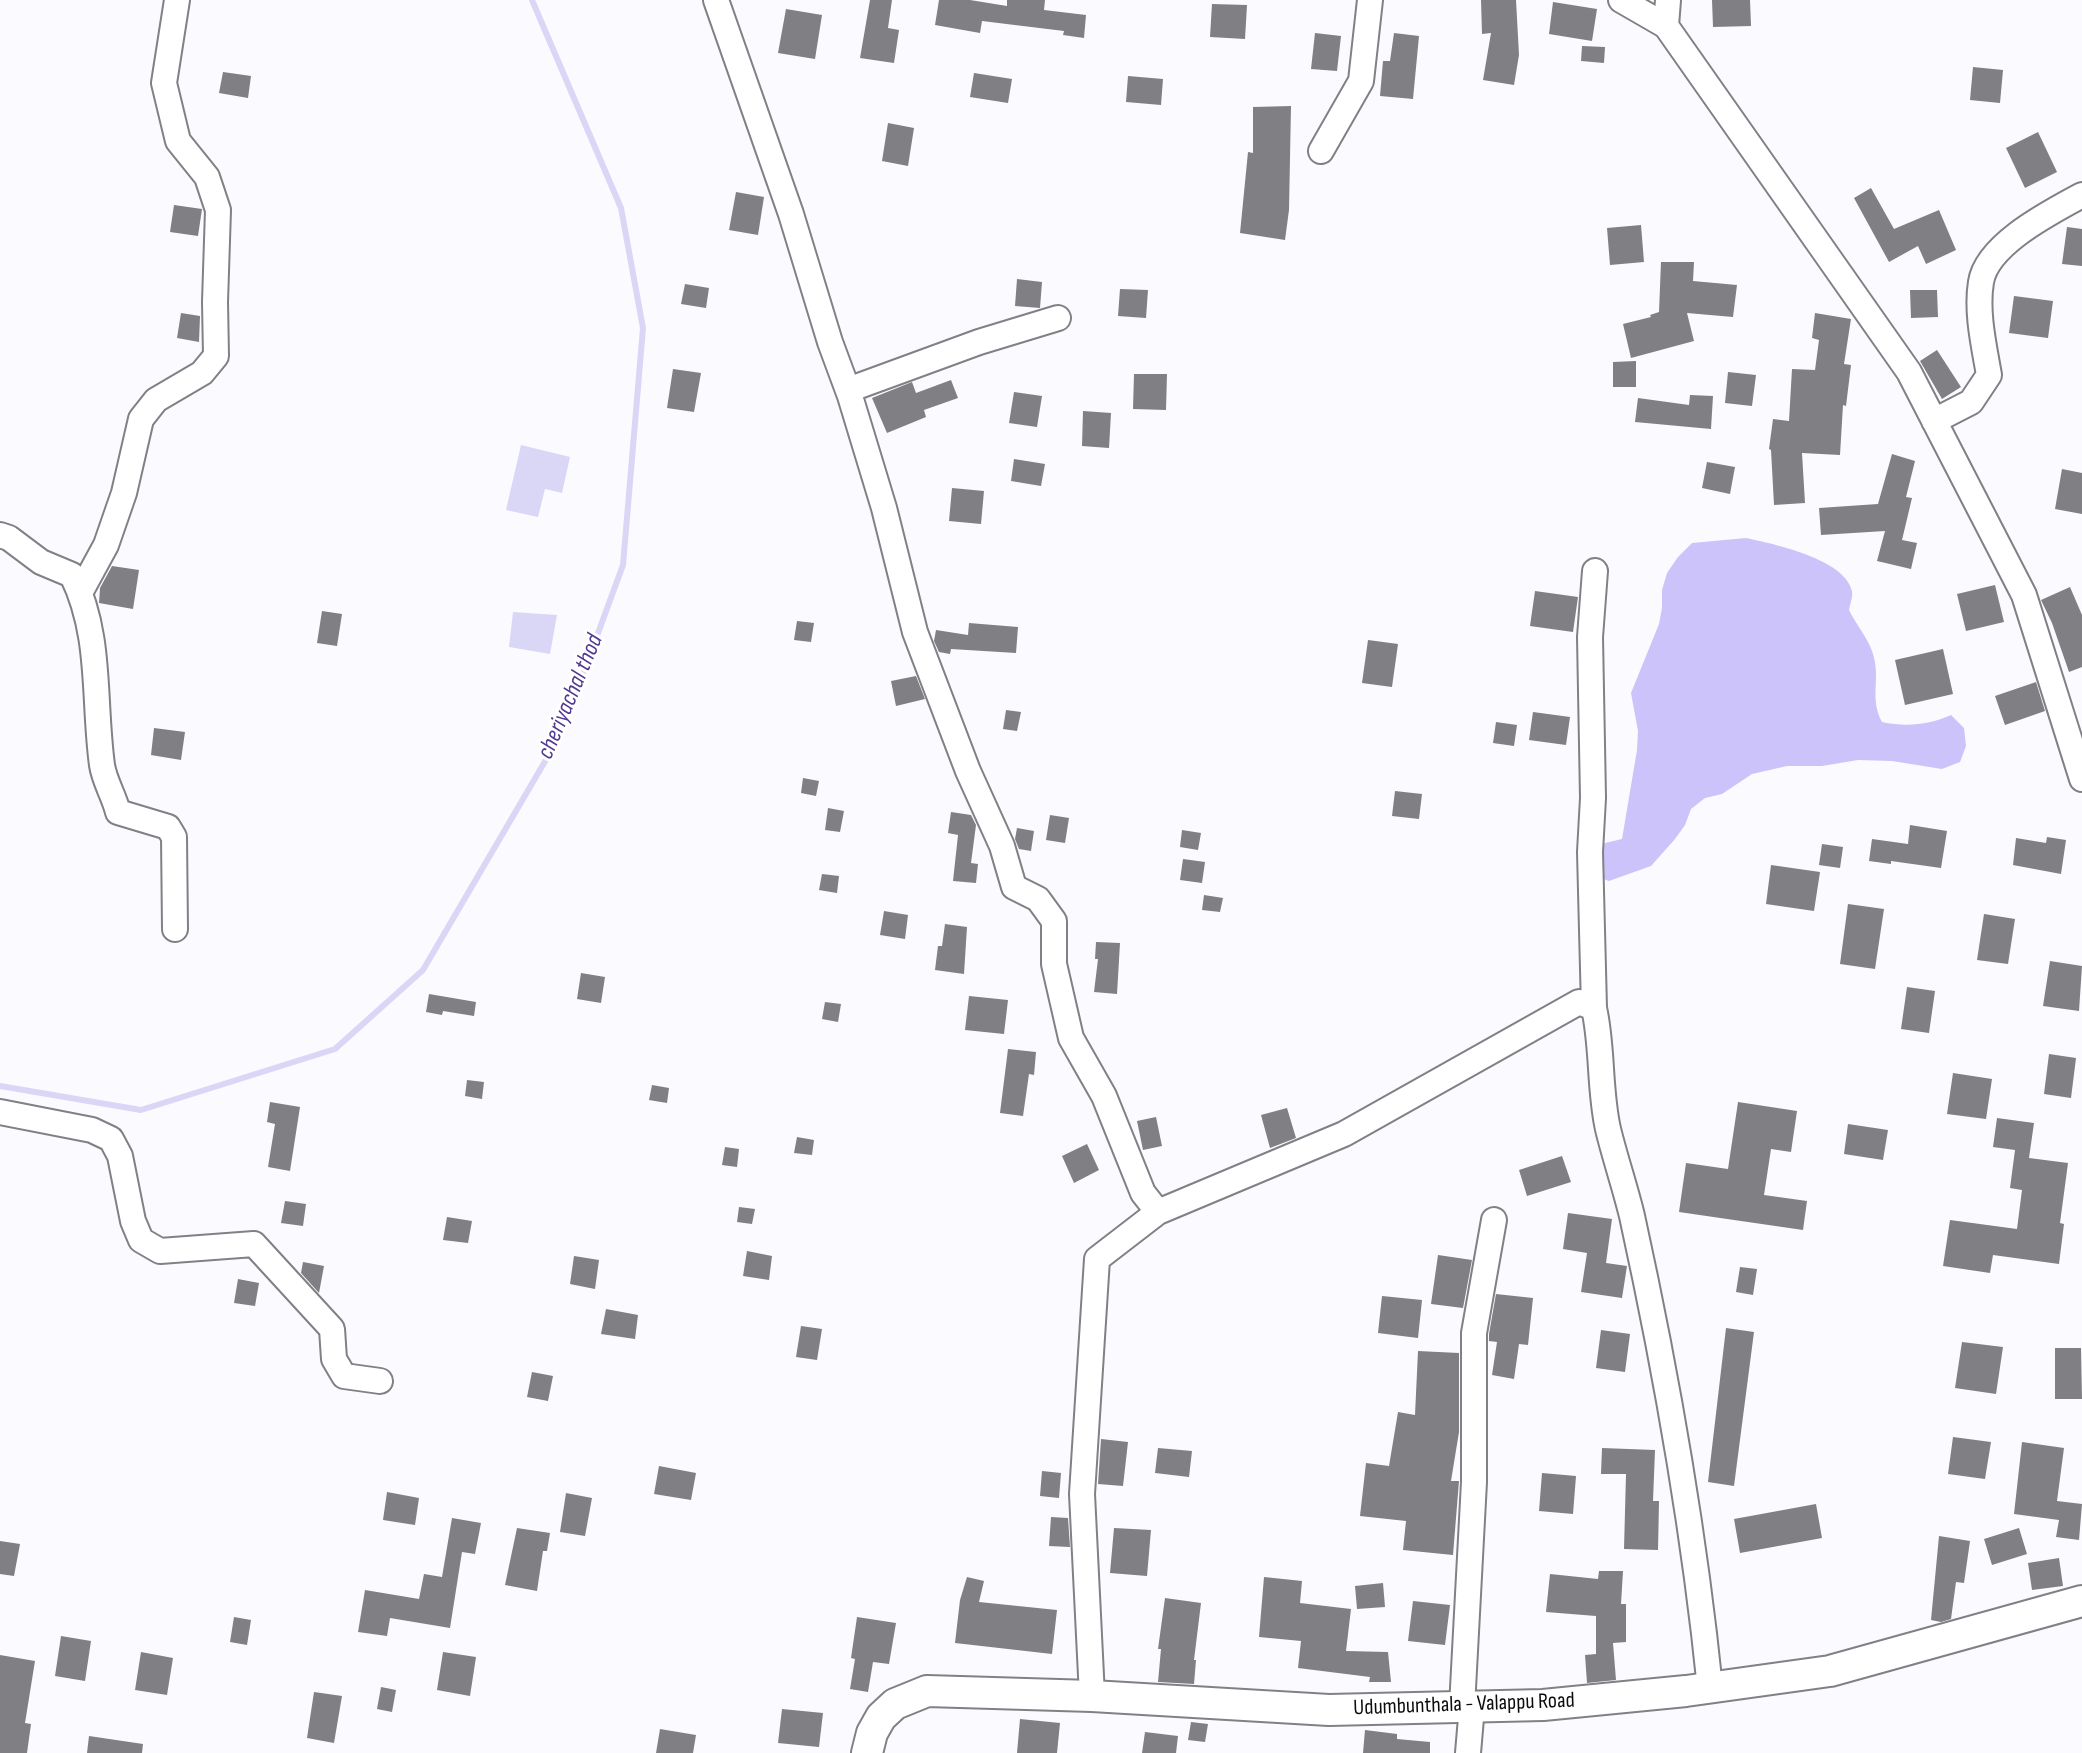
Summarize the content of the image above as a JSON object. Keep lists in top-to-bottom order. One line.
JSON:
{"streets":{"main road":["Udumbunthala - Valappu Road"]},"water":["cheriyachal thod"]}
